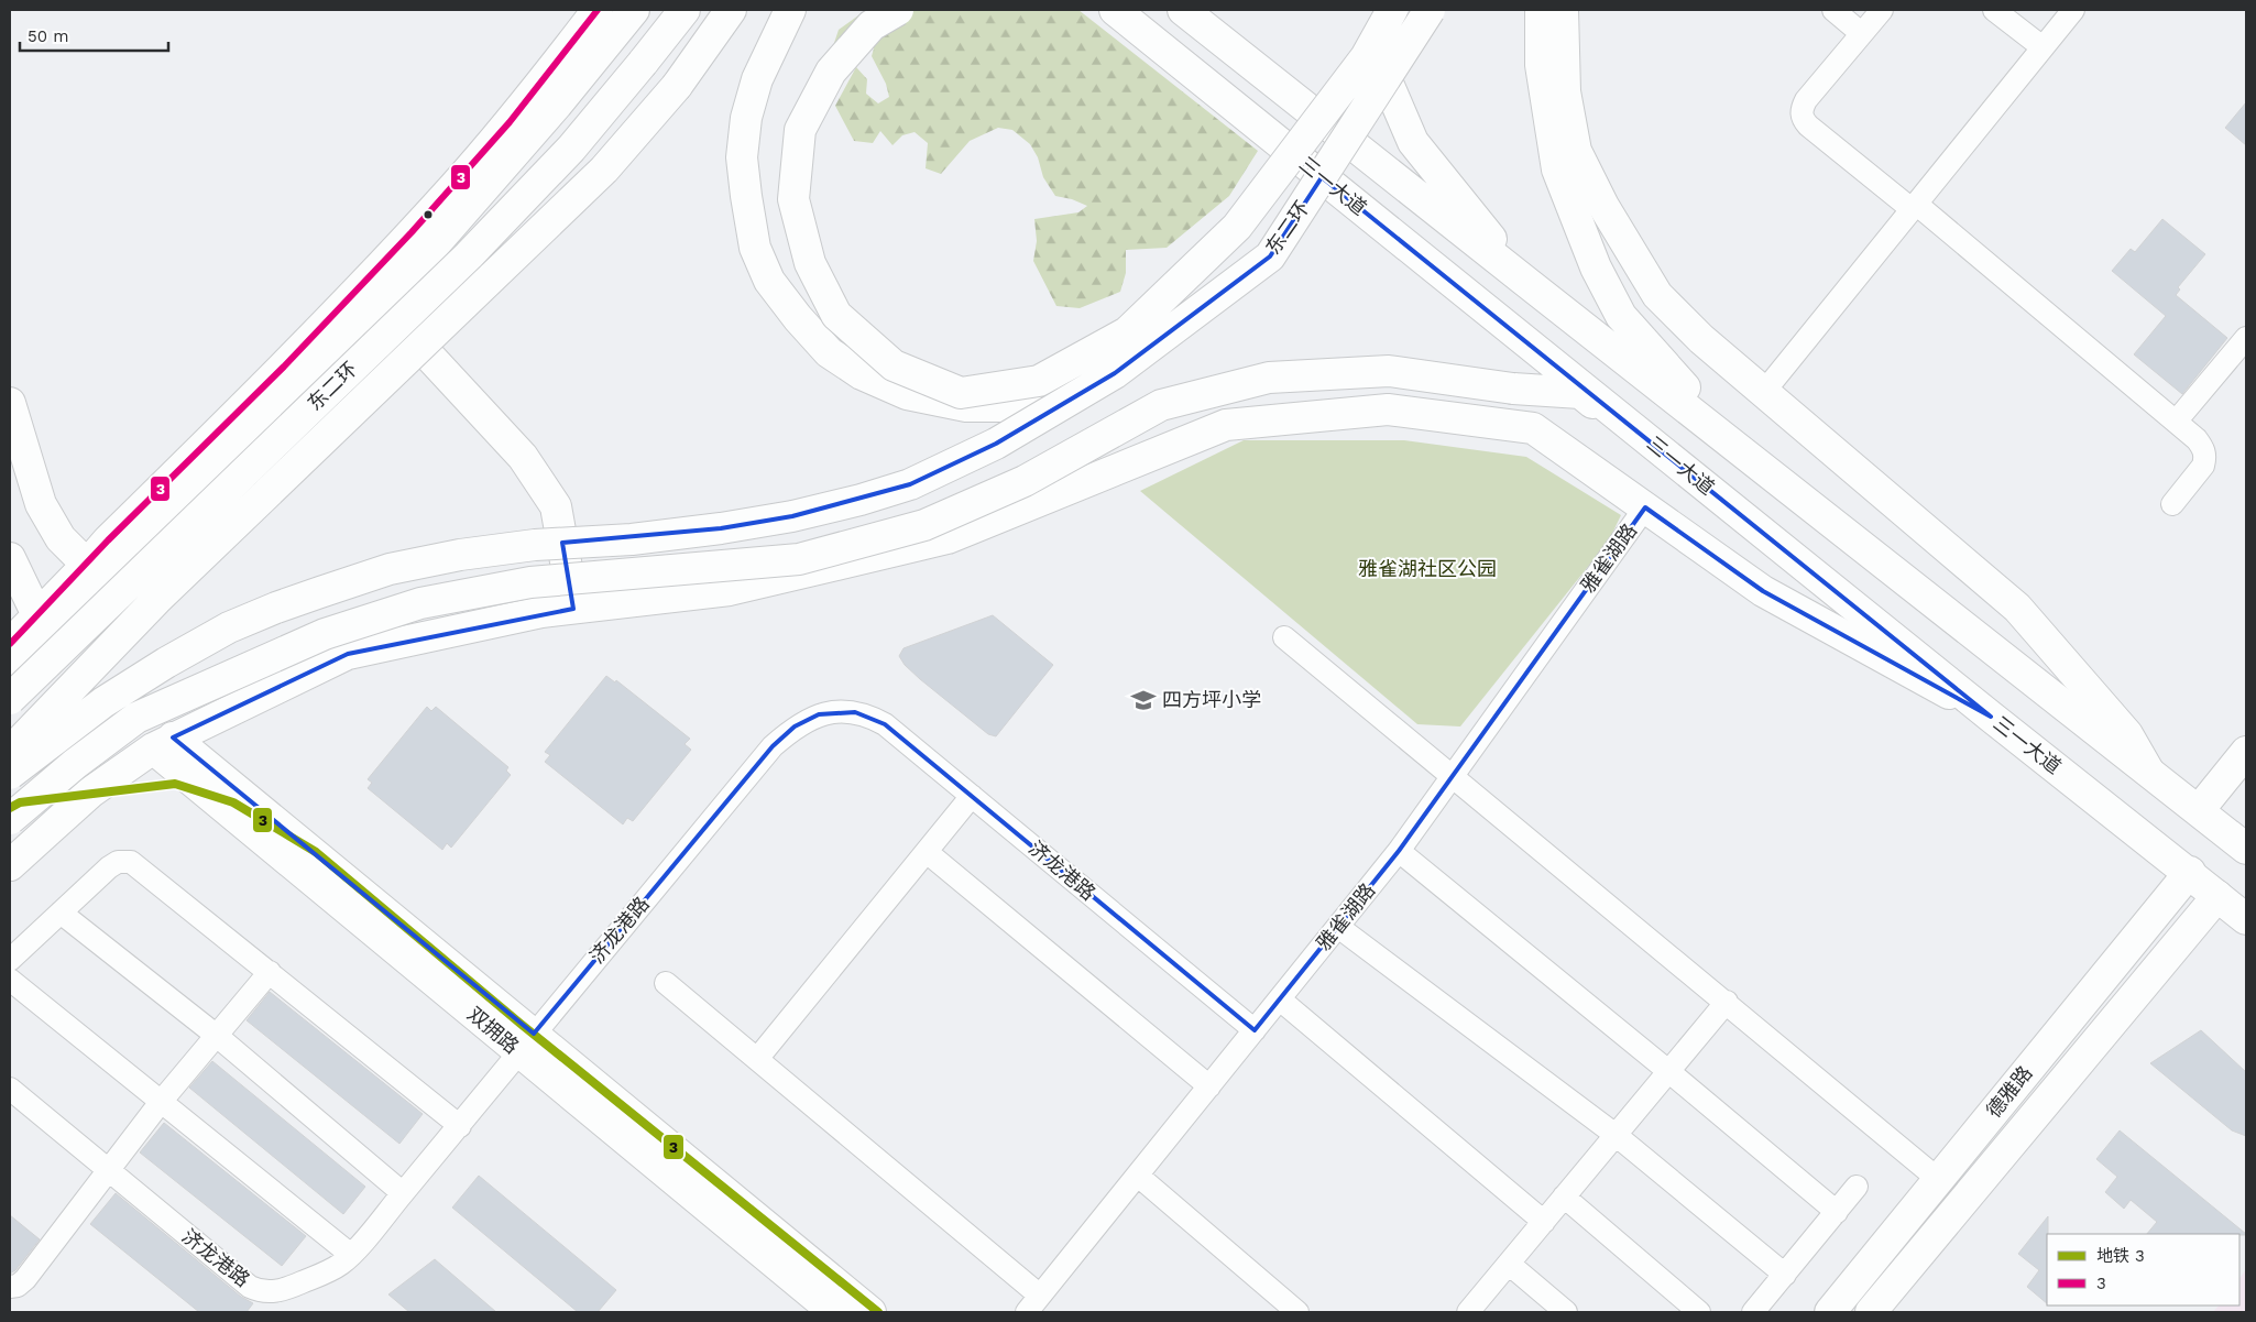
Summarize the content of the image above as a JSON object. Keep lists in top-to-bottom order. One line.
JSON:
{"streets":{"main road":["三一大道","东二环","双拥路","德雅路"],"street":["雅雀湖路","济龙港路"]},"crossings":[["三一大道","德雅路"],["雅雀湖路","济龙港路"],["济龙港路","双拥路"]],"parks":["雅雀湖社区公园"],"places":{"school or university":["四方坪小学"]},"lines":["transit line 3","metro line 3"],"legend":["地铁 3","3"],"scale_bar":"50 m"}
